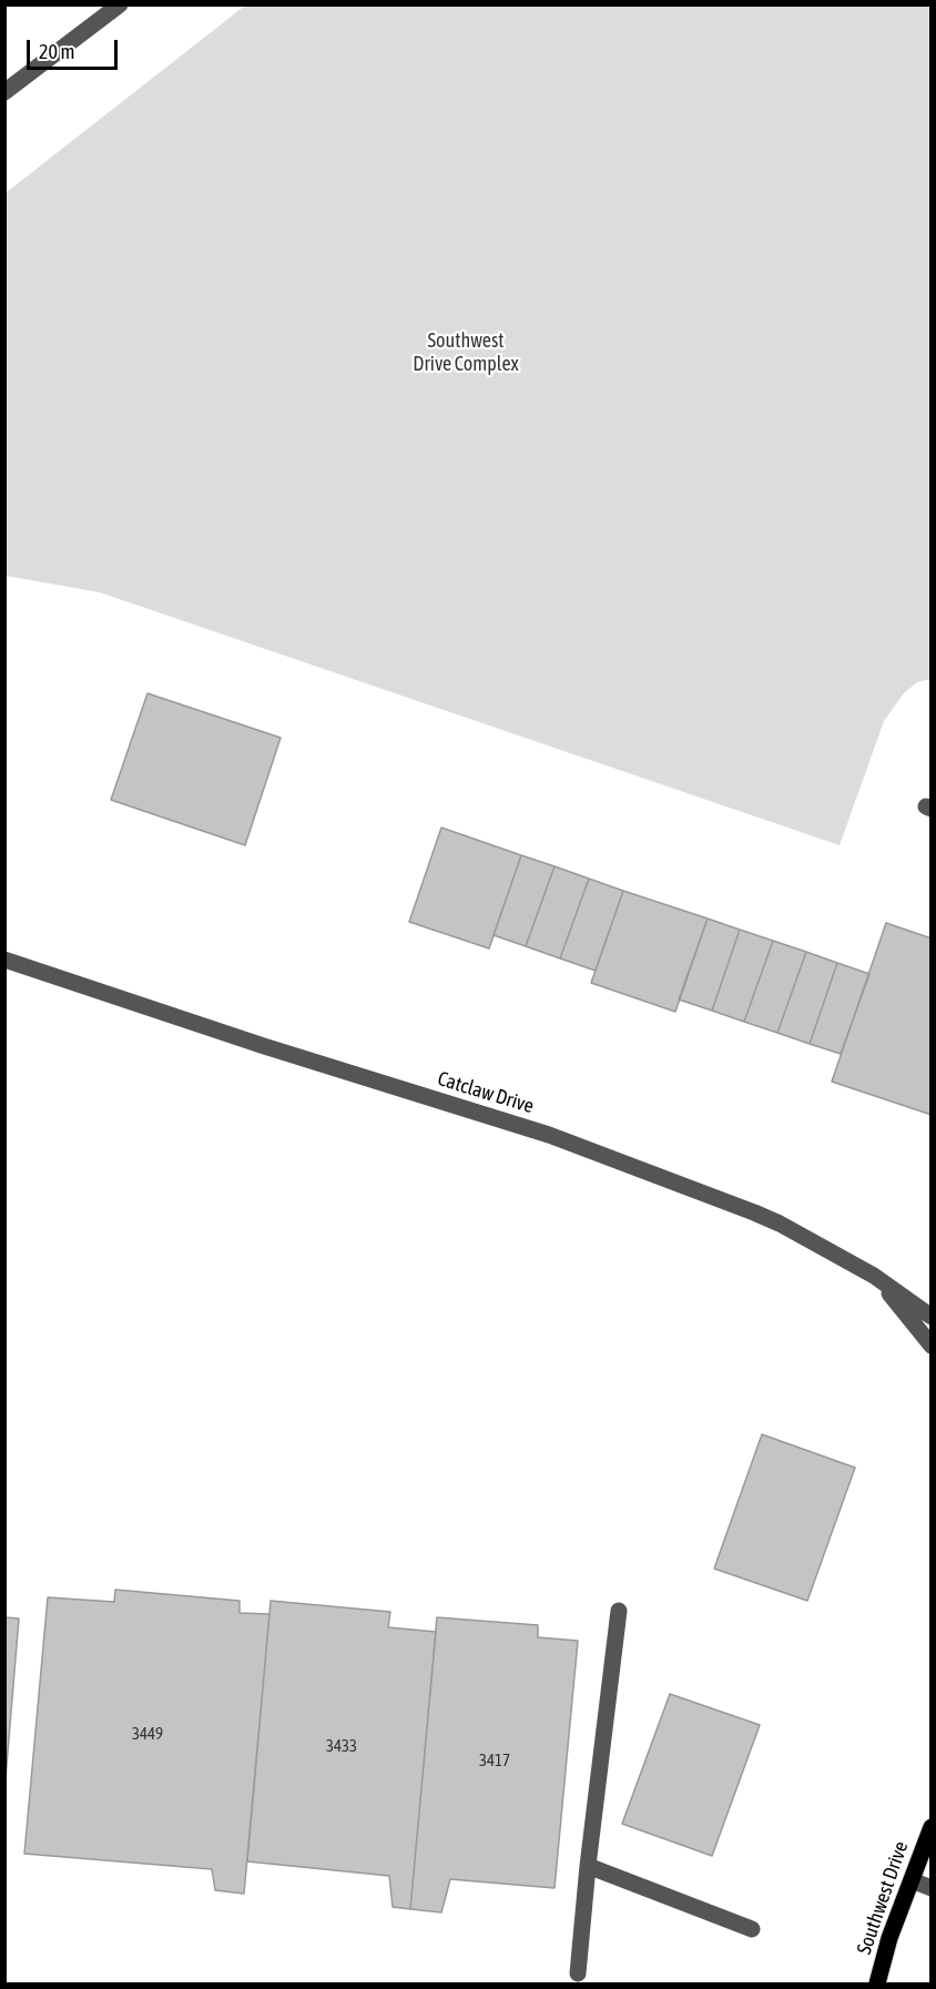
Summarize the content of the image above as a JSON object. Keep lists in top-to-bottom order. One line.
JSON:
{"streets":{"main road":["Southwest Drive"],"street":["Catclaw Drive"]},"parks":["Southwest Drive Complex"],"house_numbers":["3449","3433","3417"],"scale_bar":"20 m"}
